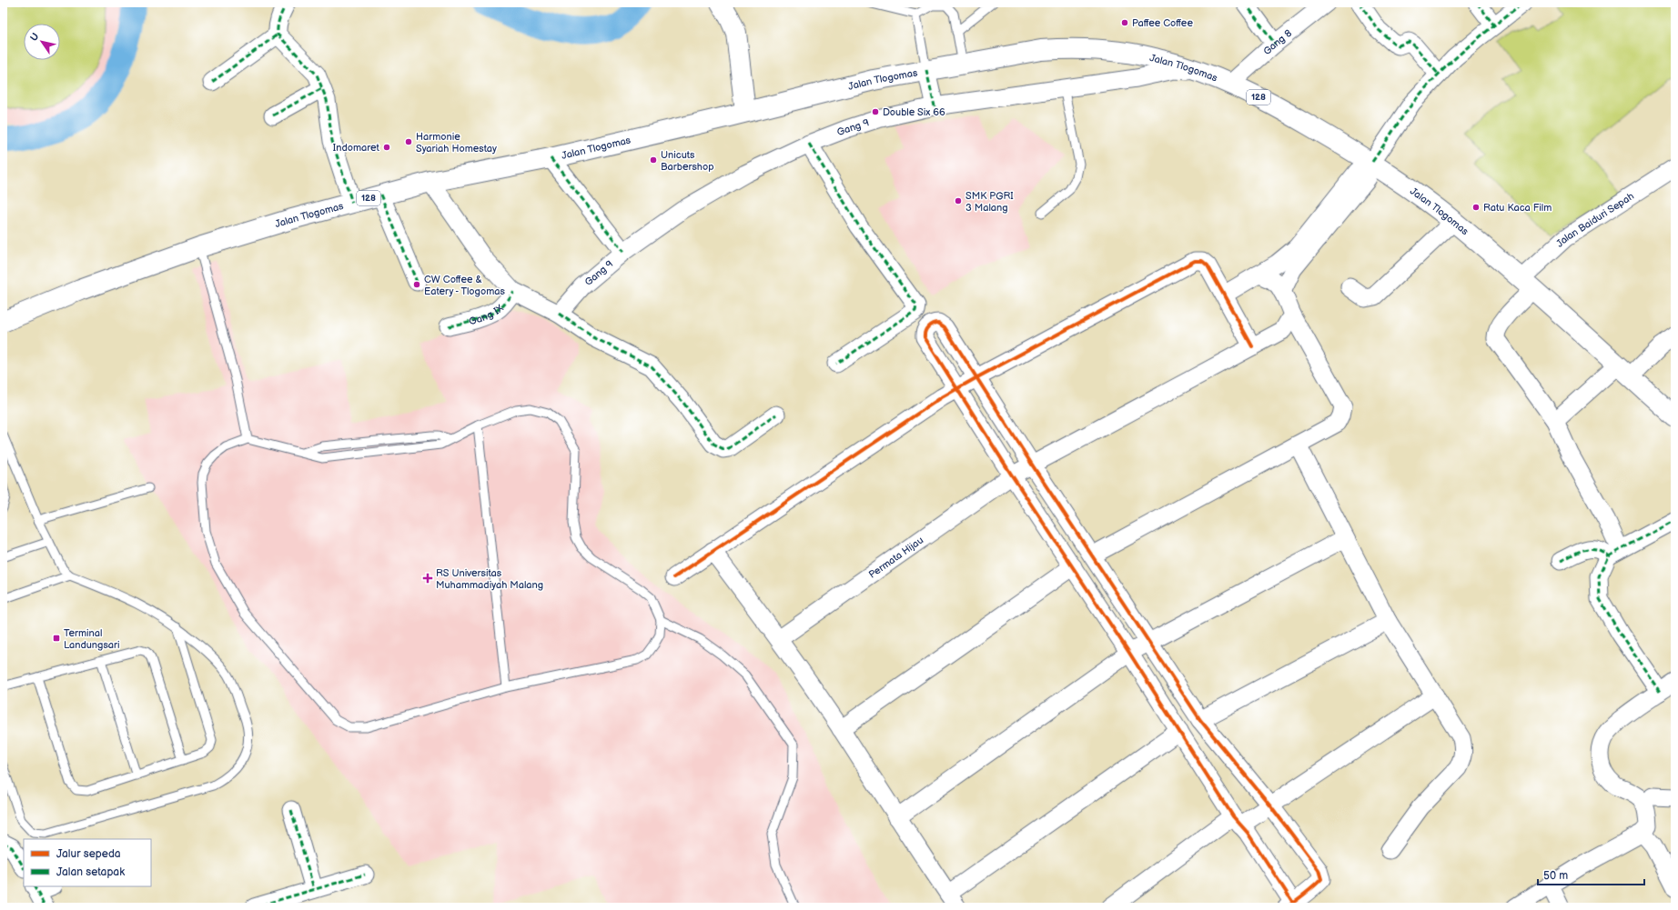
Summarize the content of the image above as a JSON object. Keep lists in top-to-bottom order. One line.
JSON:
{"streets":{"main road":["Jalan Tlogomas","128"],"street":["Gang 8","Gang 9","Jalan Baiduri Sepah","Gang IX","Permata Hijau"]},"crossings":[["Gang 8","Jalan Tlogomas"],["Jalan Tlogomas","Gang 9"],["Jalan Tlogomas","Jalan Baiduri Sepah"]],"places":{"other":["Paffee Coffee","Double Six 66","Harmonie Syariah Homestay","Indomaret","Unicuts Barbershop","SMK PGRI 3 Malang","Ratu Kaca Film","CW Coffee & Eatery - Tlogomas"],"health":["RS Universitas Muhammadiyah Malang"],"transit":["Terminal Landungsari"]},"legend":["Jalur sepeda","Jalan setapak"],"scale_bar":"50 m","north":"top left"}
